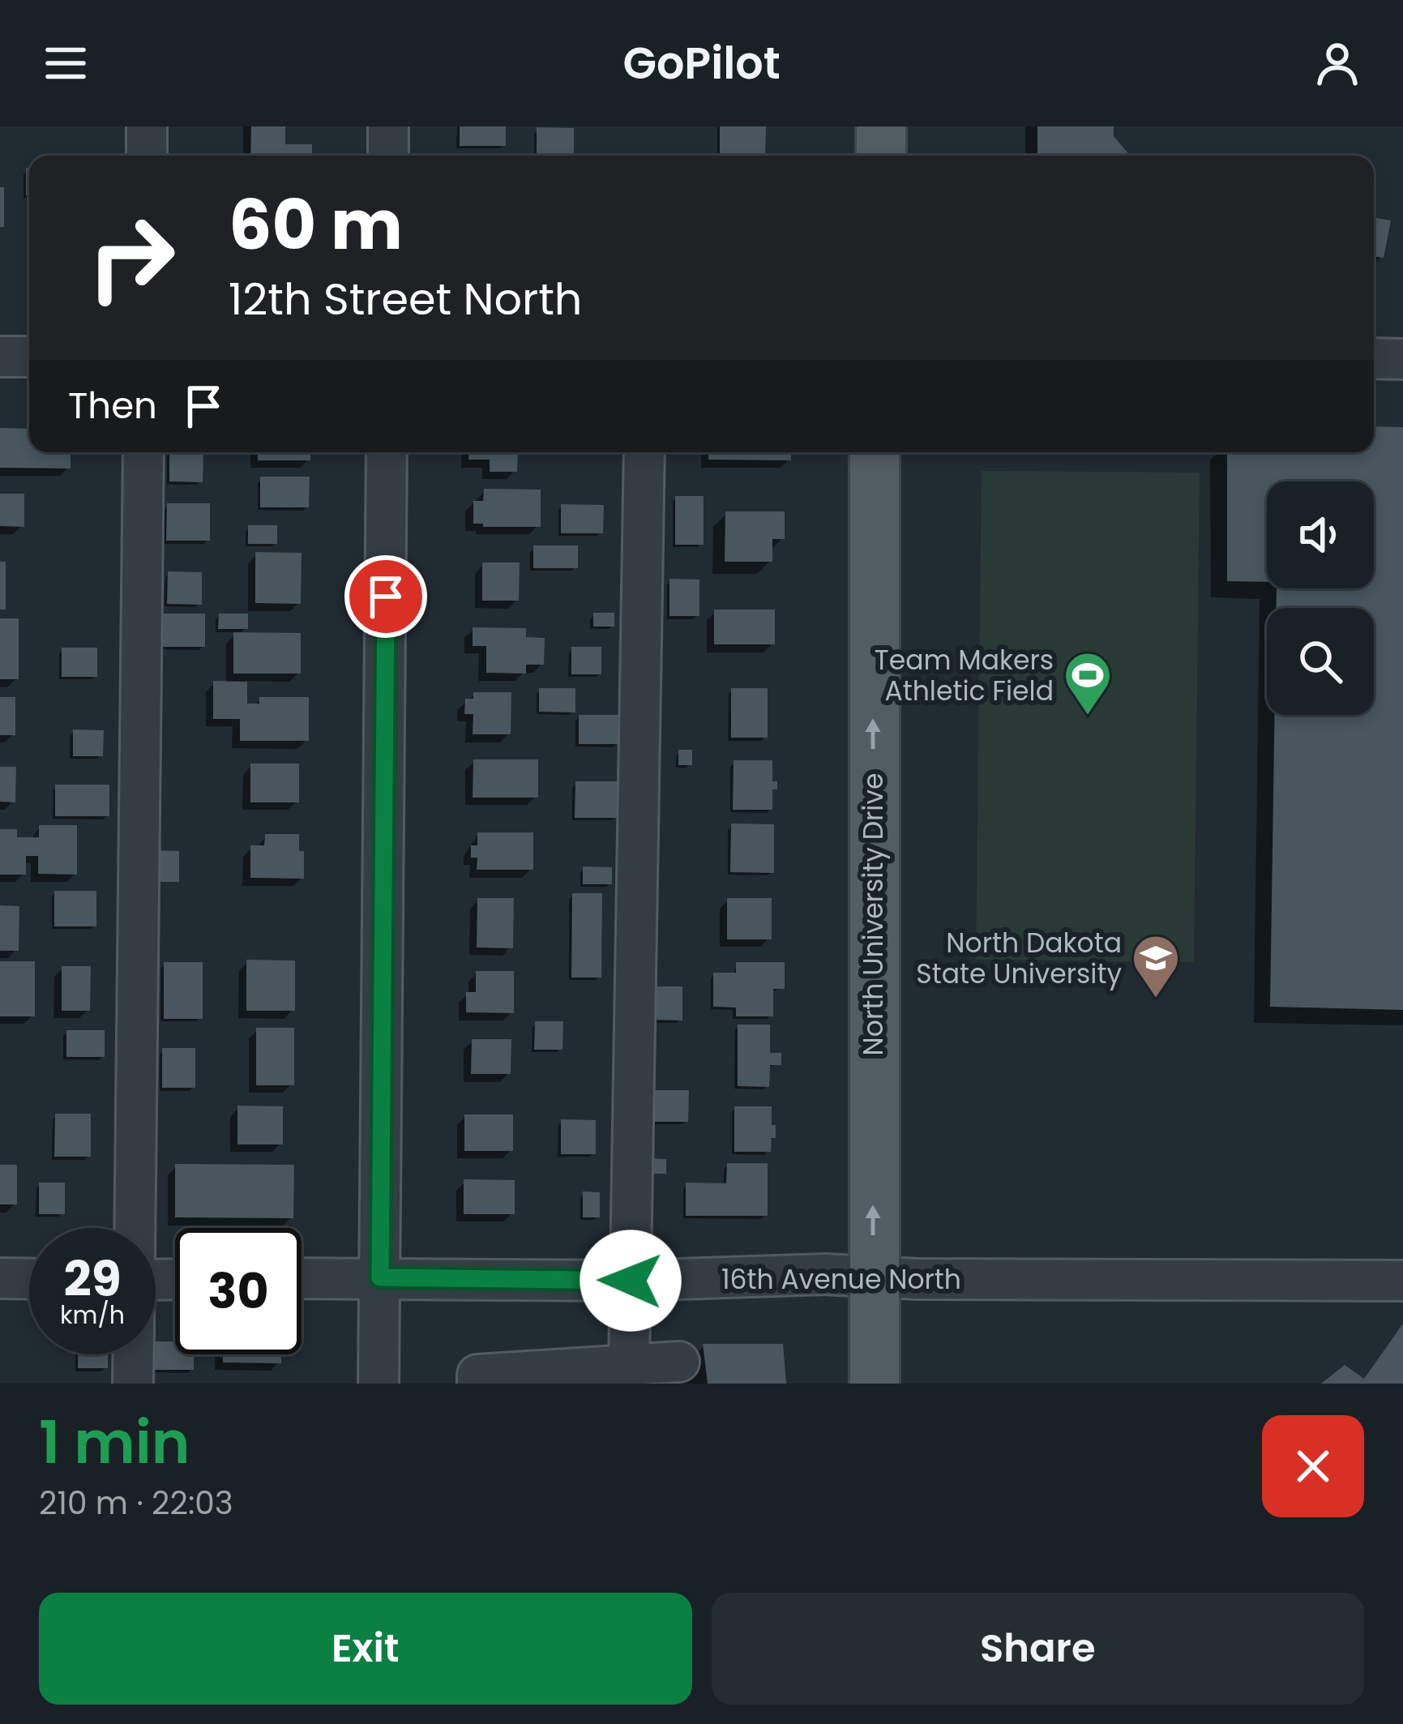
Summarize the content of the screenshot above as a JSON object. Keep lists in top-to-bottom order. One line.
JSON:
{"streets":{"main road":["North University Drive"],"street":["16th Avenue North"]},"crossings":[["North University Drive","16th Avenue North"]],"one_way":["North University Drive"],"places":{"sports":["Team Makers Athletic Field"],"school or university":["North Dakota State University"]},"page":{"header":"GoPilot","turn":["60 m","12th Street North"],"then":"Then","speed":"29 km/h","limit":"30","heading":["1 min","210 m · 22:03"],"buttons":["Exit","Share"]}}
